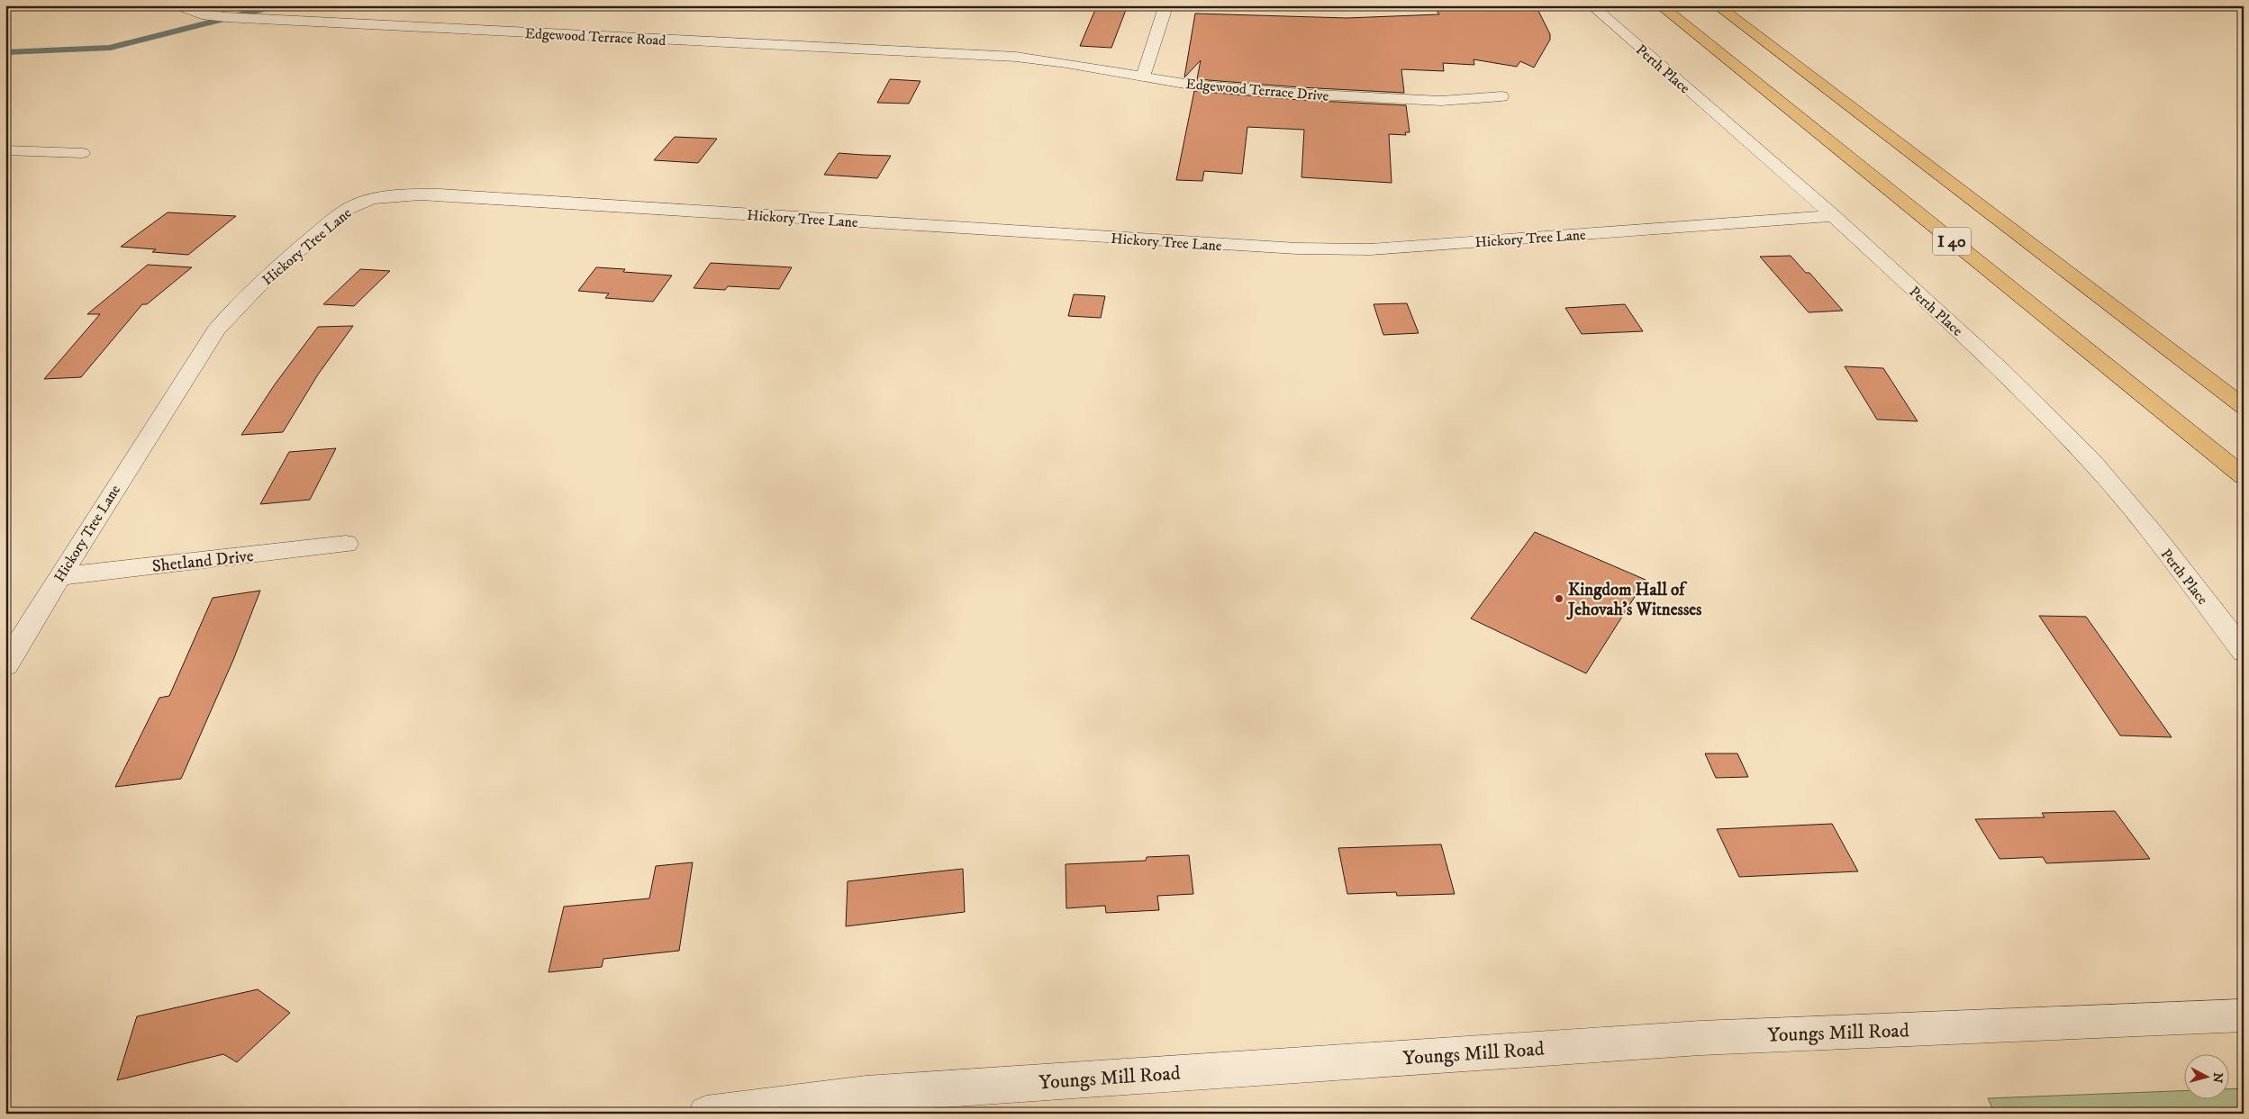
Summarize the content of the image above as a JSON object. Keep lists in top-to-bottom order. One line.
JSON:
{"streets":{"highway":["I 40"],"street":["Edgewood Terrace Road","Perth Place","Edgewood Terrace Drive","Hickory Tree Lane","Shetland Drive","Youngs Mill Road"]},"crossings":[["Edgewood Terrace Road","Edgewood Terrace Drive"],["Perth Place","Hickory Tree Lane"],["Hickory Tree Lane","Shetland Drive"]],"places":["Kingdom Hall of Jehovah’s Witnesses"],"north":"right"}
